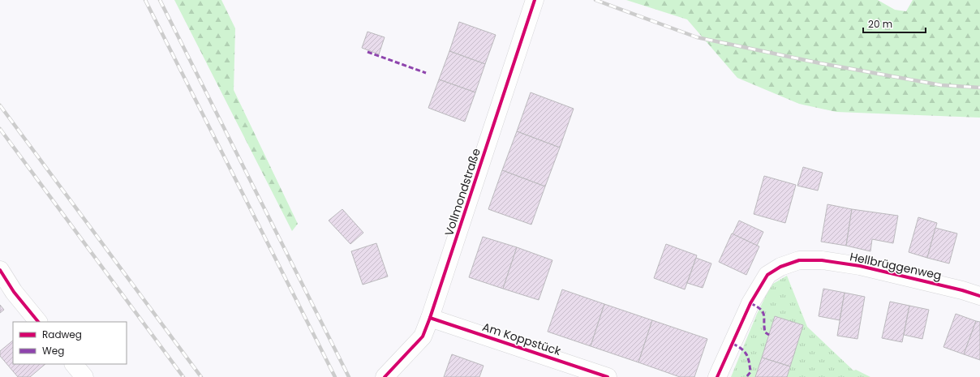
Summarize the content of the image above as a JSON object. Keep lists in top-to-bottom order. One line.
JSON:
{"streets":{"street":["Vollmondstraße","Hellbrüggenweg","Am Koppstück"]},"crossings":[["Vollmondstraße","Am Koppstück"]],"legend":["Radweg","Weg"],"scale_bar":"20 m"}
